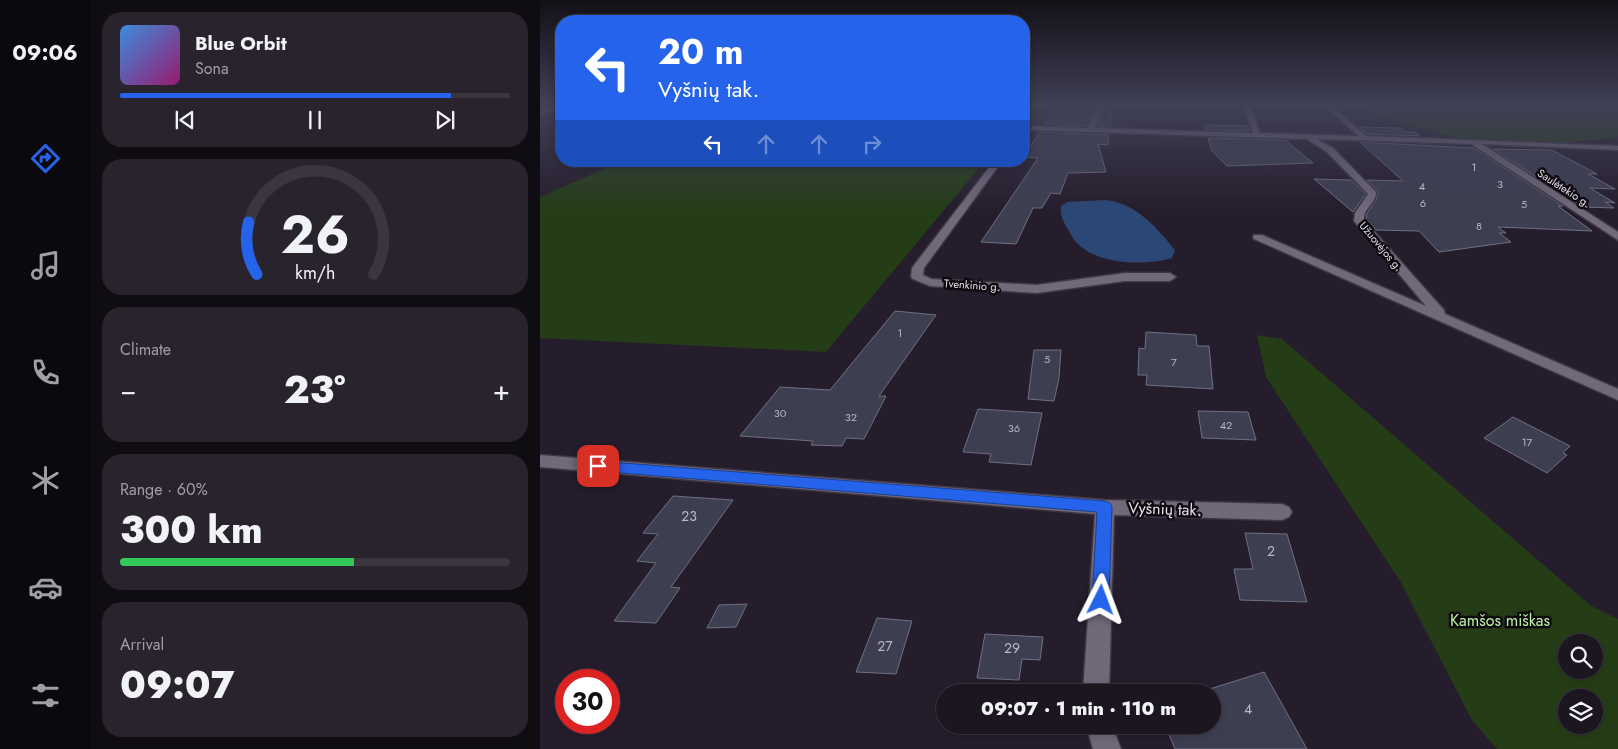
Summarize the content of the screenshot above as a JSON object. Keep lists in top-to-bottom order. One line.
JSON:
{"streets":{"street":["Saulėtekio g.","Užuovėjos g.","Tvenkinio g.","Vyšnių tak."]},"parks":["Kamšos miškas"],"house_numbers":["1","3","4","6","5","8","1","5","7","30","32","42","36","17","23","2","27","29","4"],"page":{"tabs":"09:06","turn":["20 m","Vyšnių tak."],"song":["Blue Orbit","Sona"],"tile":["Climate",["Range · 60%","300 km"],["Arrival","09:07"]],"heat":["−","23°","+"],"limit":"30","trip":"09:07 · 1 min · 110 m","gauge":["26","km/h"]}}
